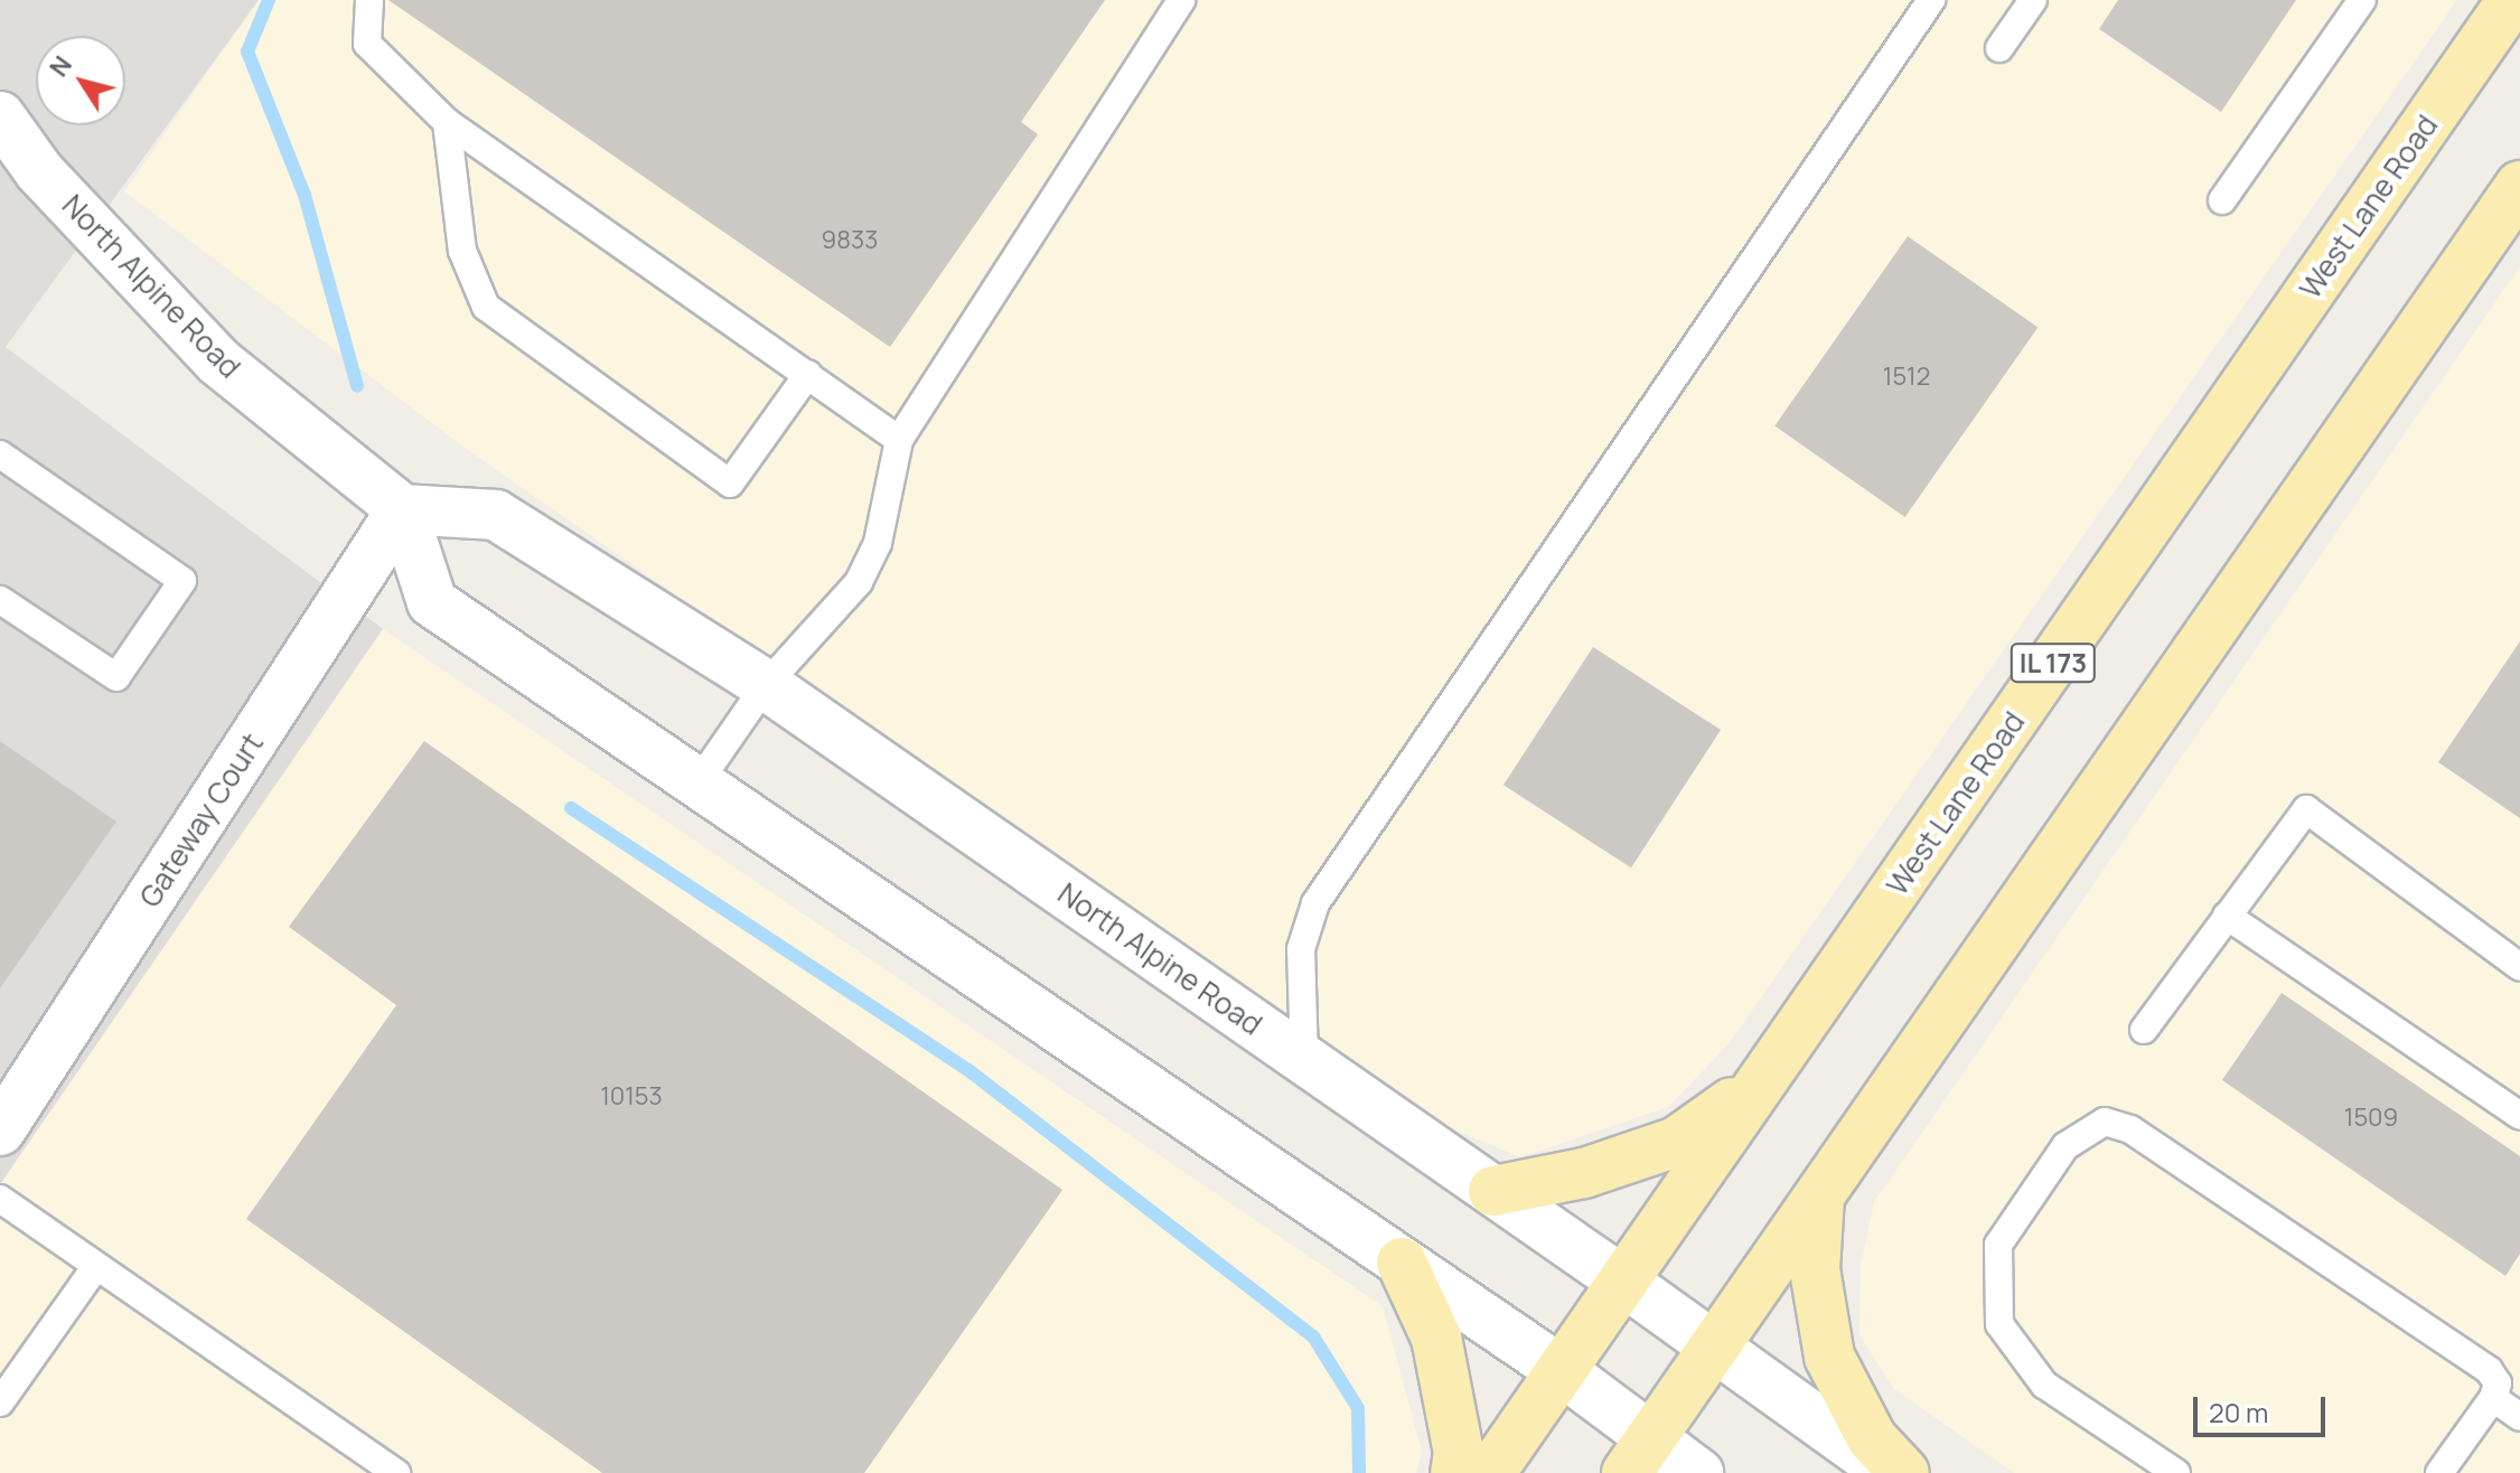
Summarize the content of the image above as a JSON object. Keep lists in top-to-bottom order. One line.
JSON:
{"streets":{"main road":["West Lane Road","IL 173"],"street":["North Alpine Road","Gateway Court"]},"crossings":[["West Lane Road","North Alpine Road"],["North Alpine Road","Gateway Court"]],"house_numbers":["9833","1512","10153","1509"],"scale_bar":"20 m","north":"top left"}
